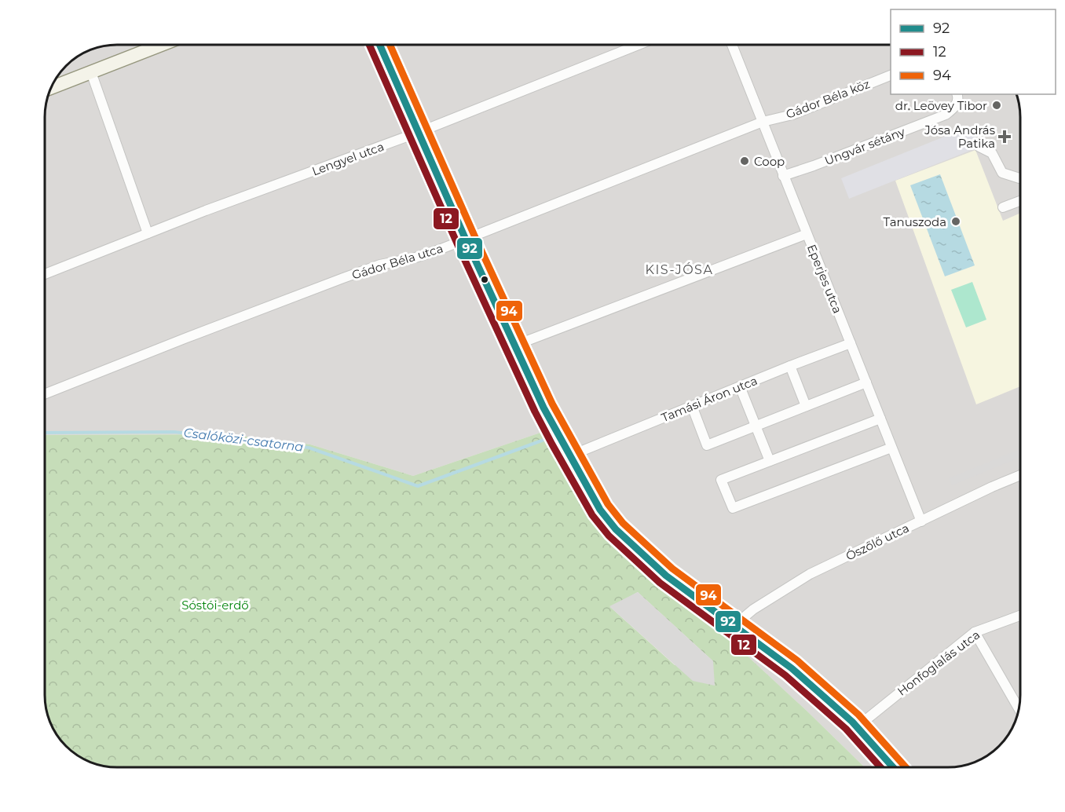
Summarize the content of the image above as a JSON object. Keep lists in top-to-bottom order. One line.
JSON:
{"streets":{"street":["Gádor Béla köz","Ungvár sétány","Lengyel utca","Gádor Béla utca","Eperjes utca","Tamási Áron utca","Ószőlő utca","Honfoglalás utca"]},"crossings":[["Gádor Béla köz","Gádor Béla utca"],["Gádor Béla köz","Eperjes utca"],["Ungvár sétány","Eperjes utca"],["Gádor Béla utca","Eperjes utca"],["Eperjes utca","Tamási Áron utca"],["Eperjes utca","Ószőlő utca"]],"districts":["KIS-JÓSA"],"water":["Csalóközi-csatorna"],"parks":["Sóstói-erdő"],"places":{"other":["dr. Leövey Tibor","Coop","Tanuszoda"],"health":["Jósa András Patika"]},"lines":["transit line 92","transit line 12","transit line 94"],"legend":["92","12","94"]}
